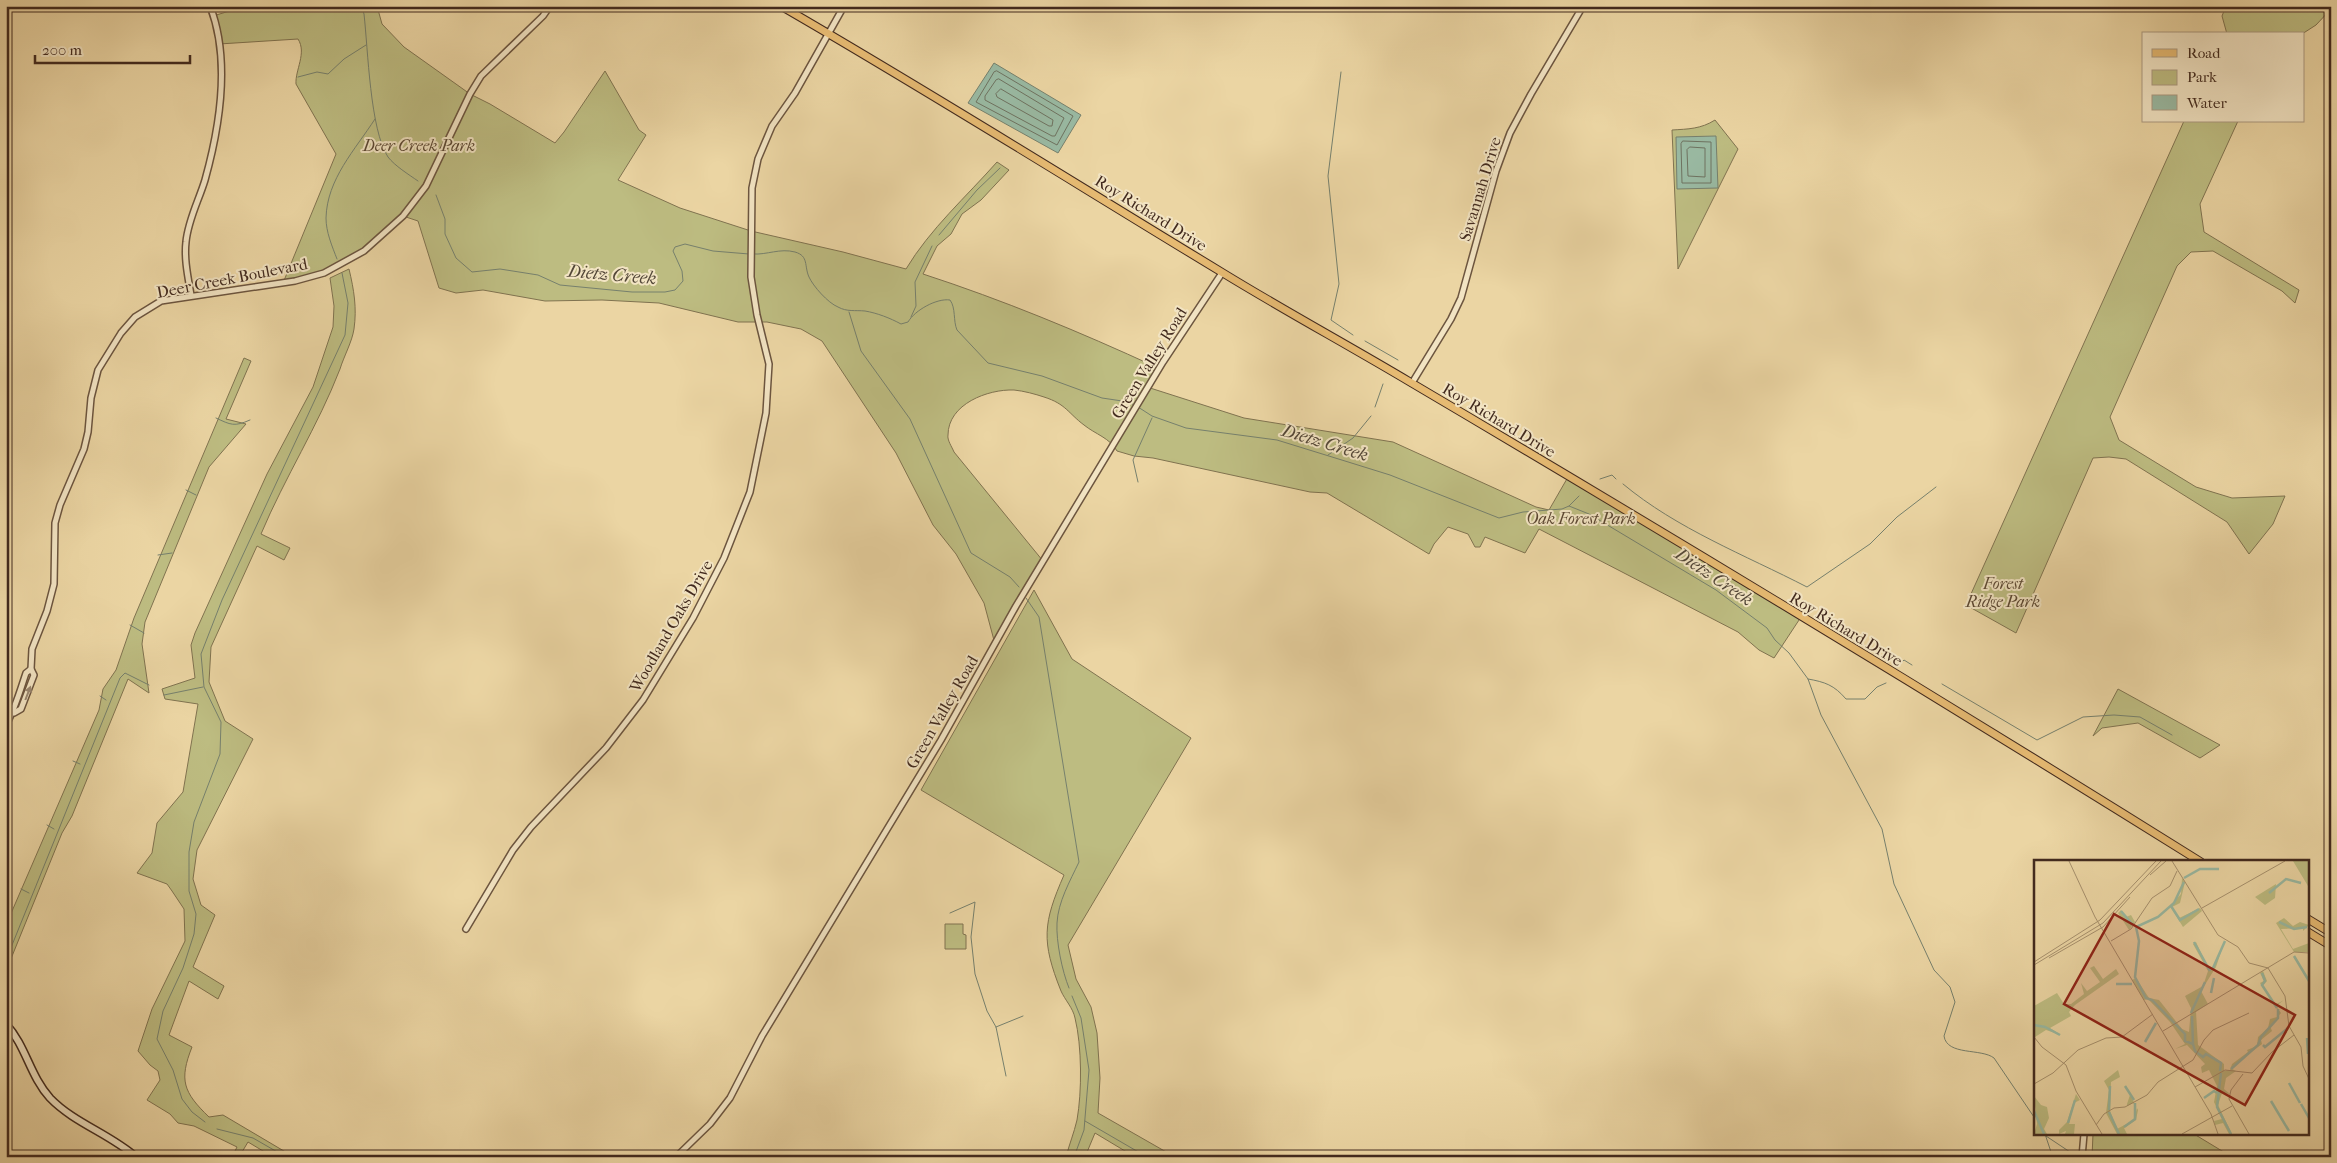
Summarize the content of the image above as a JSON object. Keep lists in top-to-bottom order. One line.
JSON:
{"streets":{"main road":["Roy Richard Drive"],"street":["Savannah Drive","Deer Creek Boulevard","Green Valley Road","Woodland Oaks Drive"]},"crossings":[["Savannah Drive","Roy Richard Drive"],["Roy Richard Drive","Green Valley Road"],["Roy Richard Drive","Woodland Oaks Drive"]],"water":["Dietz Creek"],"parks":["Deer Creek Park","Oak Forest Park","Forest Ridge Park"],"legend":["Road","Park","Water"],"scale_bar":"200 m"}
